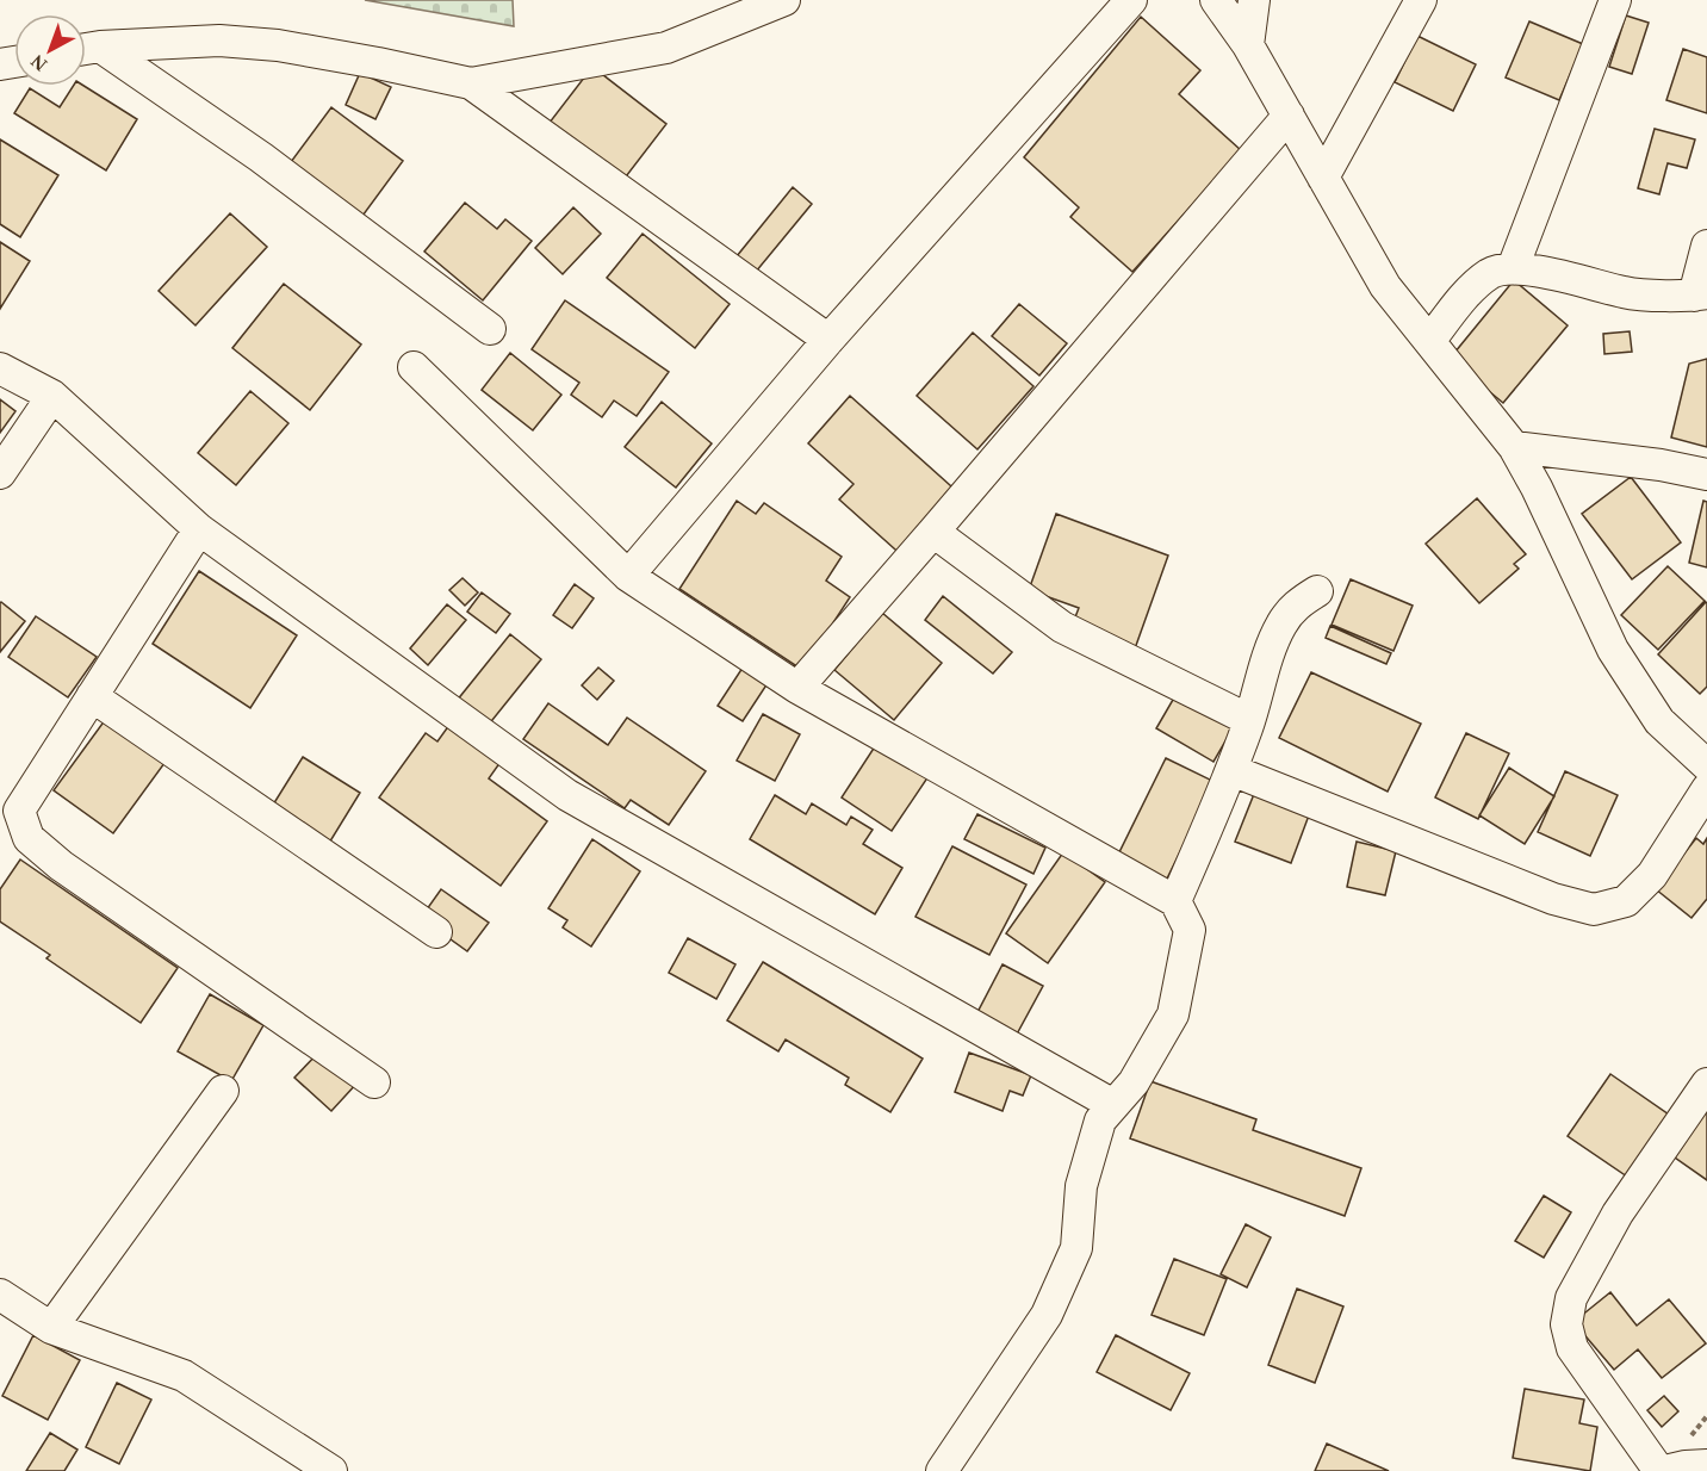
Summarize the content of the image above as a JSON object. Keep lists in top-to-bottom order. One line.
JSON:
{"north":"bottom left"}
